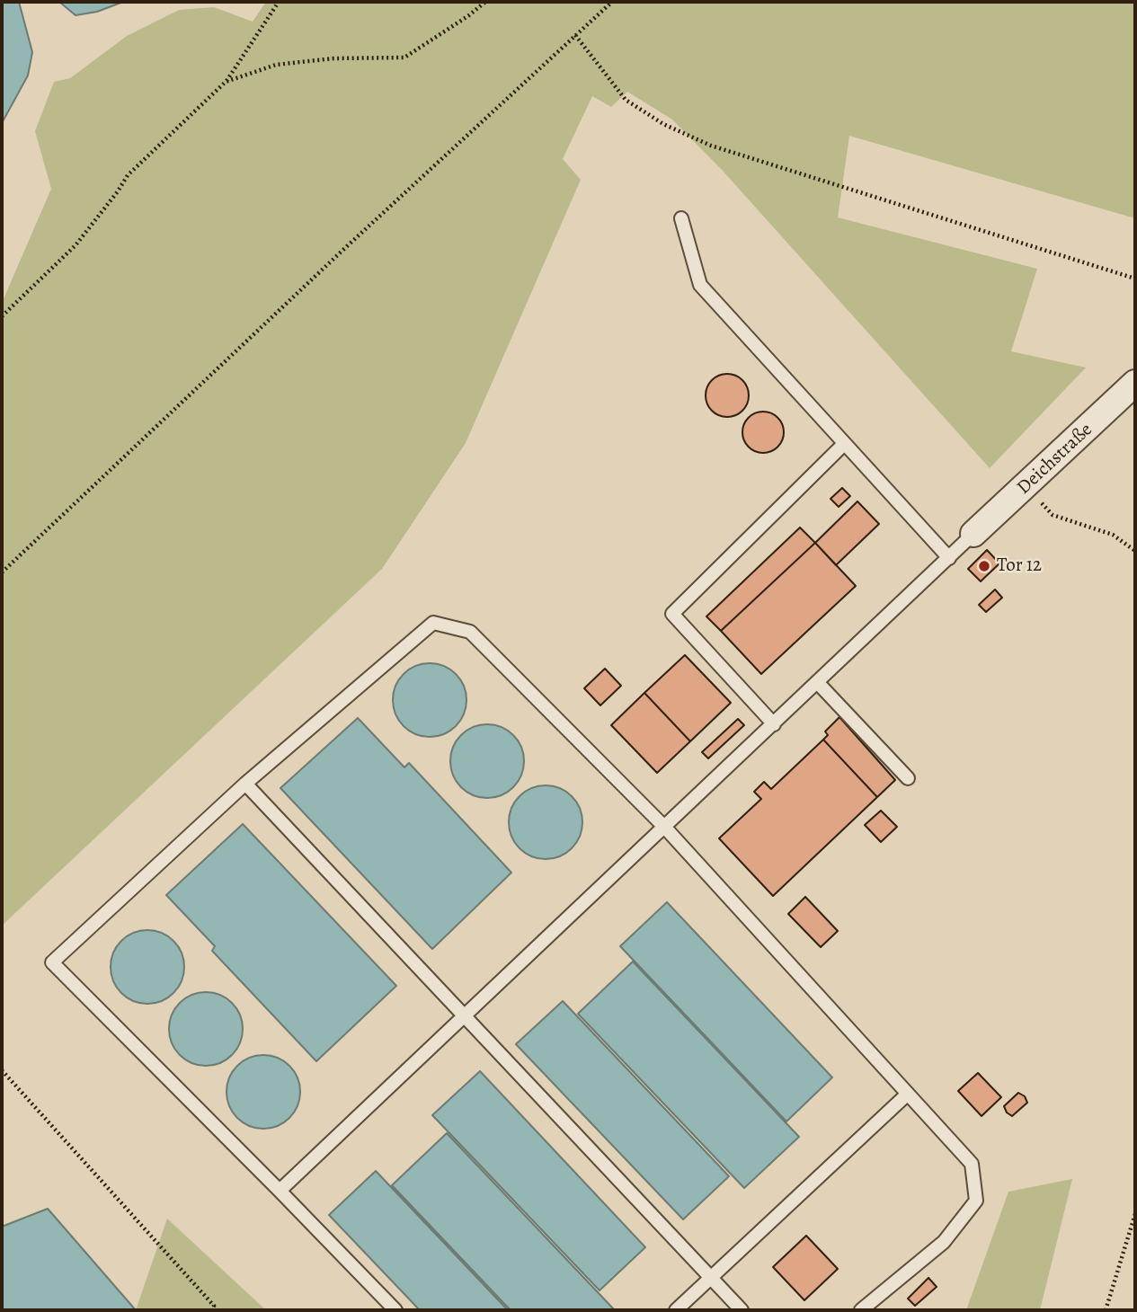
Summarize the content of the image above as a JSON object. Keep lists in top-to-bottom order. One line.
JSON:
{"streets":{"street":["Deichstraße"]},"places":["Tor 12"]}
